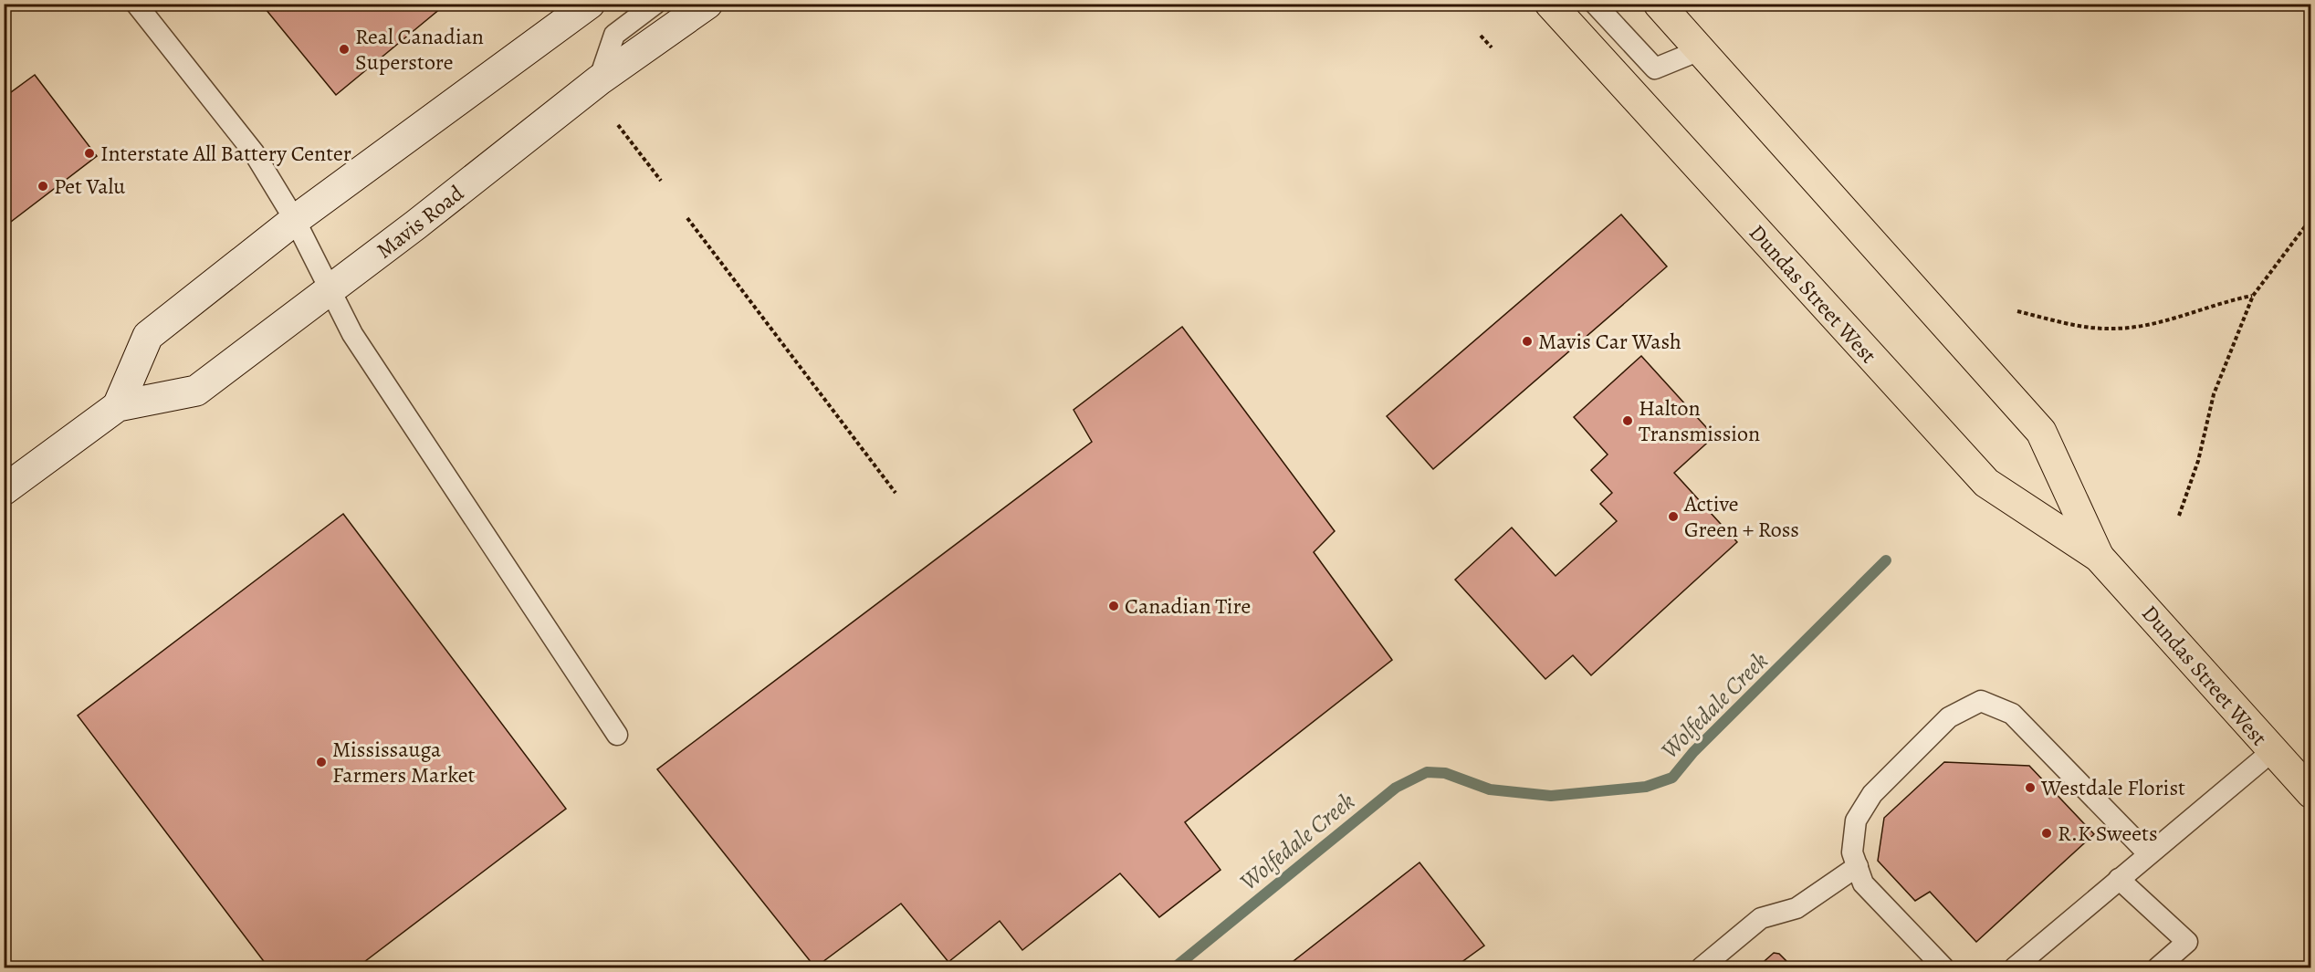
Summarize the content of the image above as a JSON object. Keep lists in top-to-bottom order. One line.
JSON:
{"streets":{"main road":["Mavis Road","Dundas Street West"]},"water":["Wolfedale Creek"],"places":["Real Canadian Superstore","Interstate All Battery Center","Pet Valu","Mavis Car Wash","Halton Transmission","Active Green + Ross","Canadian Tire","Mississauga Farmers Market","Westdale Florist","R.K Sweets"]}
